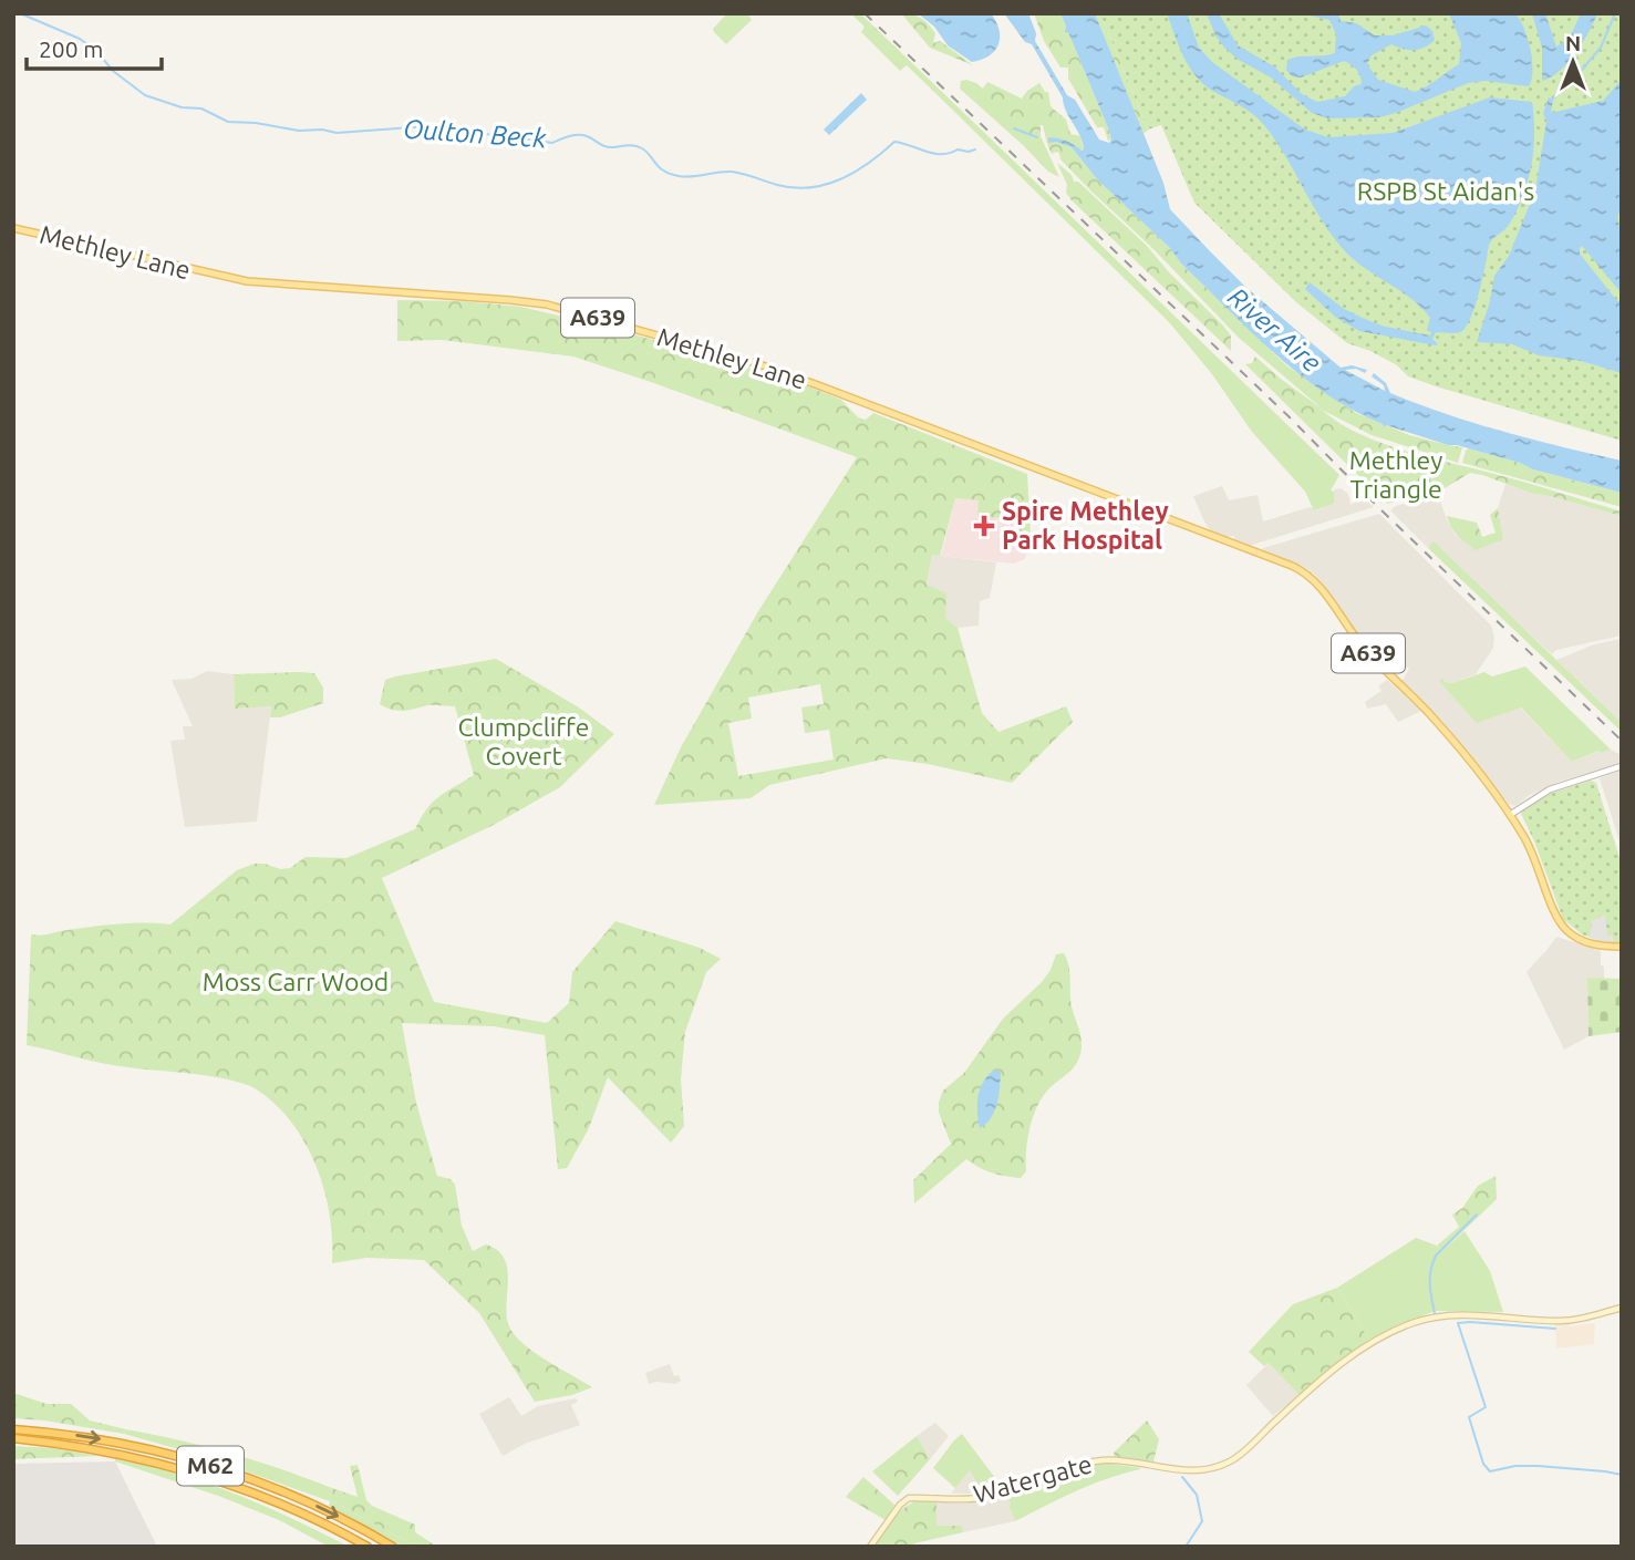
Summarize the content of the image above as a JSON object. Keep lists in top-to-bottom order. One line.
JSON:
{"streets":{"highway":["M62"],"main road":["Methley Lane","A639","Watergate"]},"crossings":[["Methley Lane","A639"]],"water":["Oulton Beck","River Aire"],"parks":["RSPB St Aidan's","Methley Triangle","Clumpcliffe Covert","Moss Carr Wood"],"places":{"health":["Spire Methley Park Hospital"]},"scale_bar":"200 m","north":"top"}
